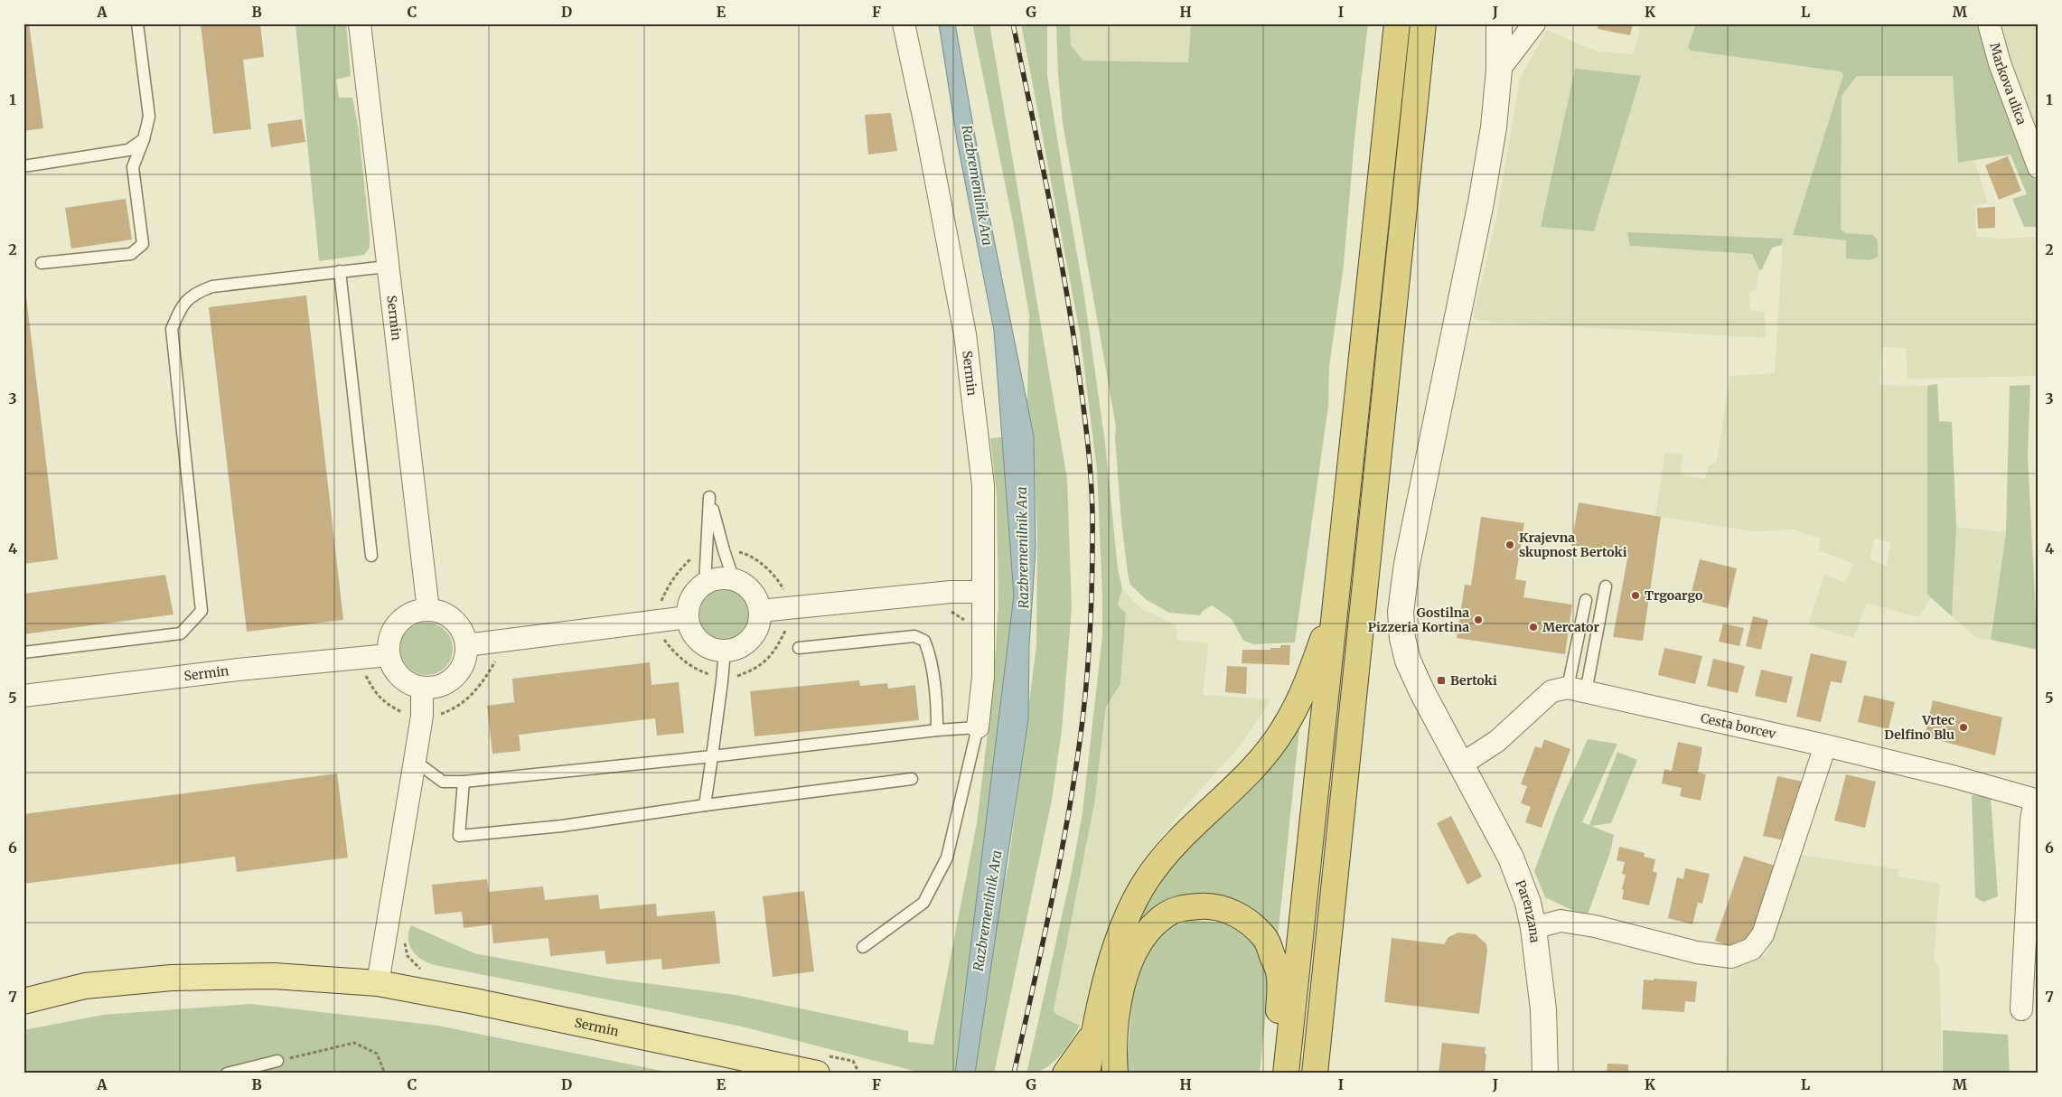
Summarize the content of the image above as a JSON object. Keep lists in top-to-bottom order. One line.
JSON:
{"streets":{"main road":["Sermin"],"street":["Markova ulica","Cesta borcev","Parenzana"]},"water":["Razbremenilnik Ara"],"places":{"other":["Krajevna skupnost Bertoki","Trgoargo","Gostilna Pizzeria Kortina","Mercator","Vrtec Delfino Blu"],"transit":["Bertoki"]},"grid":{"columns":["A","B","C","D","E","F","G","H","I","J","K","L","M"],"rows":["1","2","3","4","5","6","7"]}}
